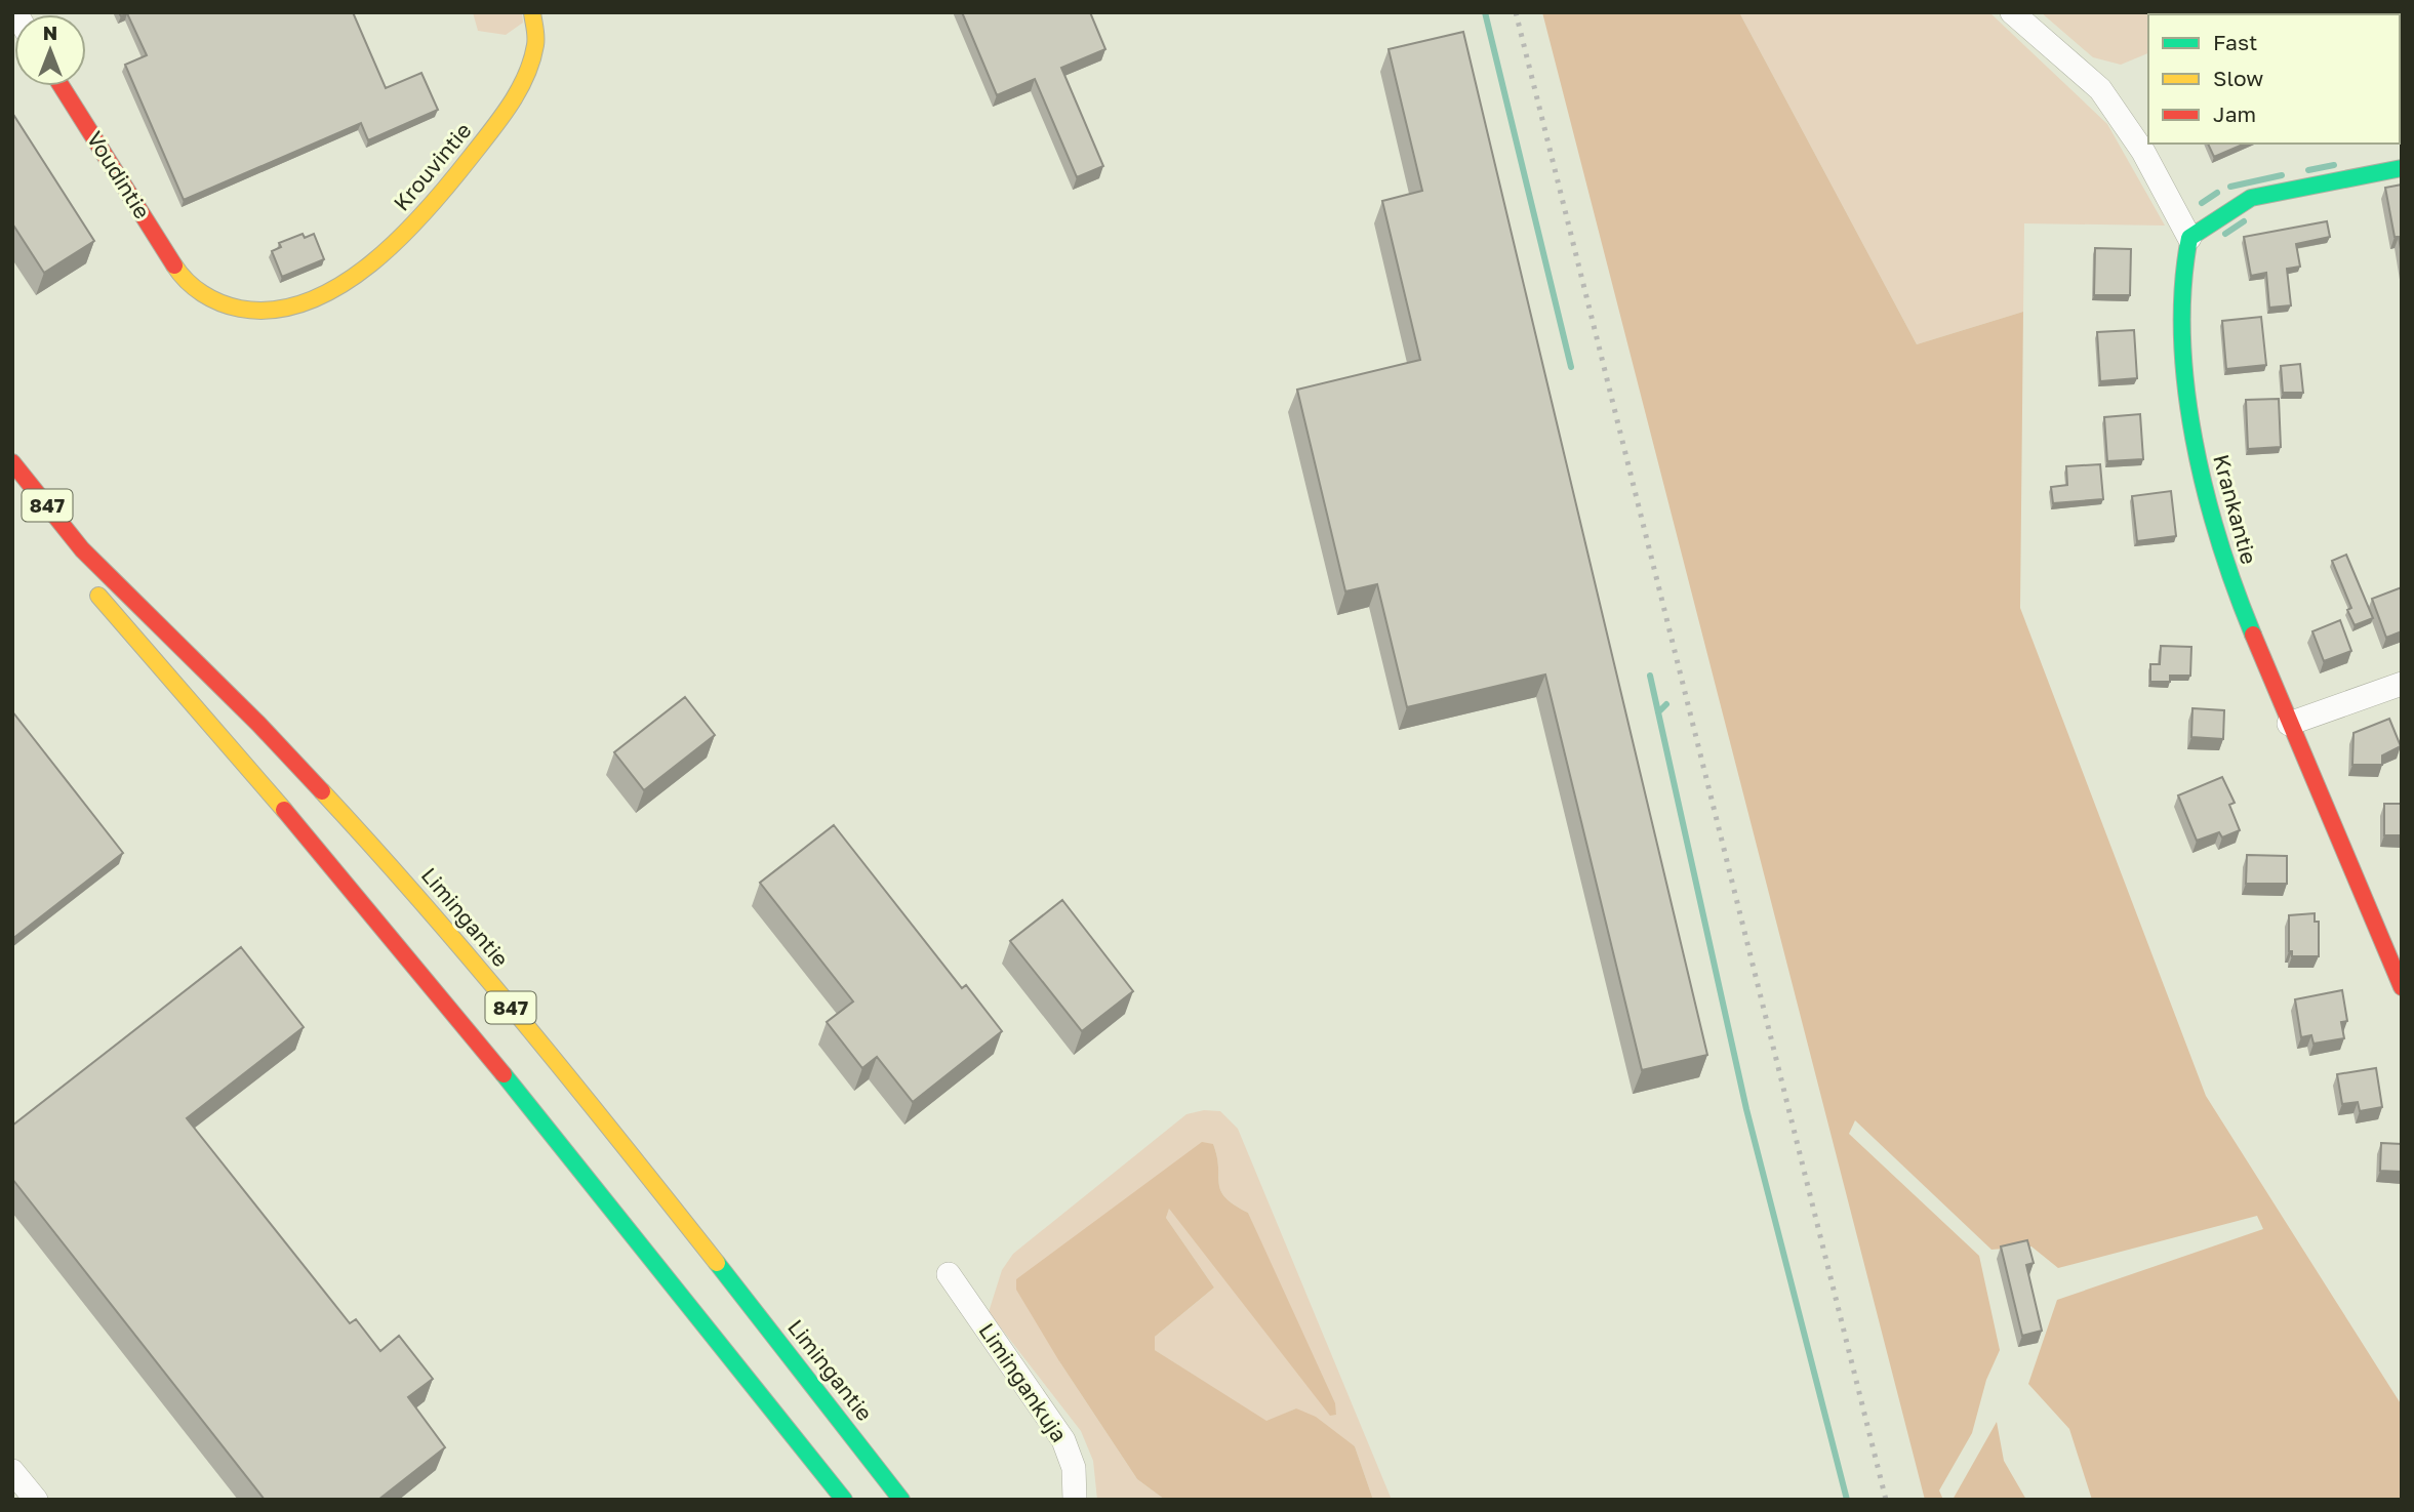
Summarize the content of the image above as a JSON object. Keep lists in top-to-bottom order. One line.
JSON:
{"streets":{"main road":["Krouvintie","Voudintie","847","Krankantie","Limingantie"],"street":["Limingankuja"]},"crossings":[["Krouvintie","Voudintie"]],"legend":["Fast","Slow","Jam"],"north":"top"}
